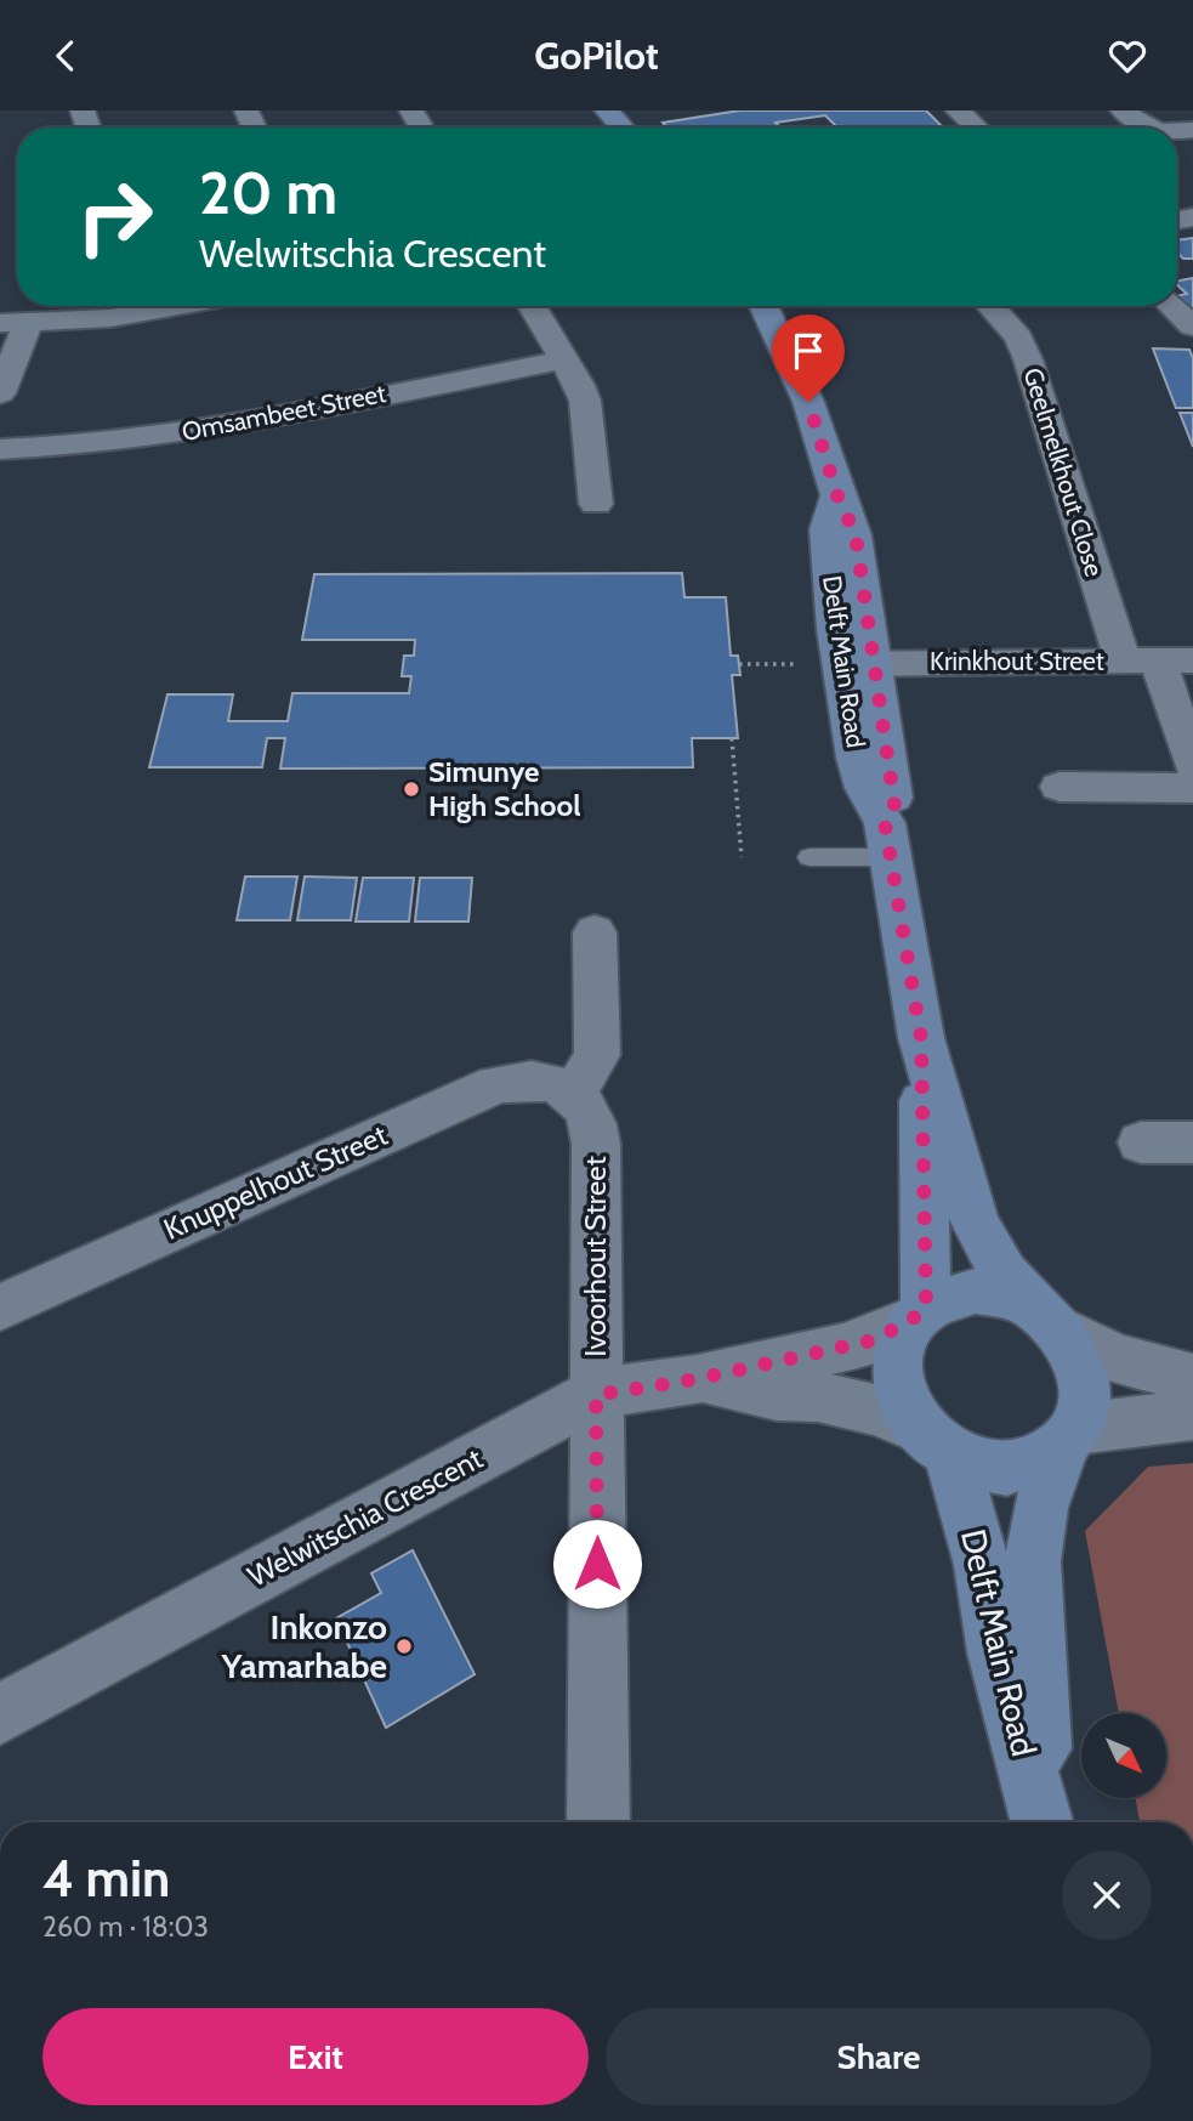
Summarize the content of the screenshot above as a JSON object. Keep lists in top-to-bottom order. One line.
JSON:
{"streets":{"street":["Omsambeet Street","Geelmelkhout Close","Delft Main Road","Krinkhout Street","Knuppelhout Street","Ivoorhout Street","Welwitschia Crescent"]},"crossings":[["Geelmelkhout Close","Krinkhout Street"],["Delft Main Road","Krinkhout Street"],["Delft Main Road","Welwitschia Crescent"],["Knuppelhout Street","Ivoorhout Street"],["Ivoorhout Street","Welwitschia Crescent"]],"places":["Simunye High School","Inkonzo Yamarhabe"],"north":"bottom right","page":{"header":"GoPilot","turn":["20 m","Welwitschia Crescent"],"heading":["4 min","260 m · 18:03"],"buttons":["Exit","Share"]}}
